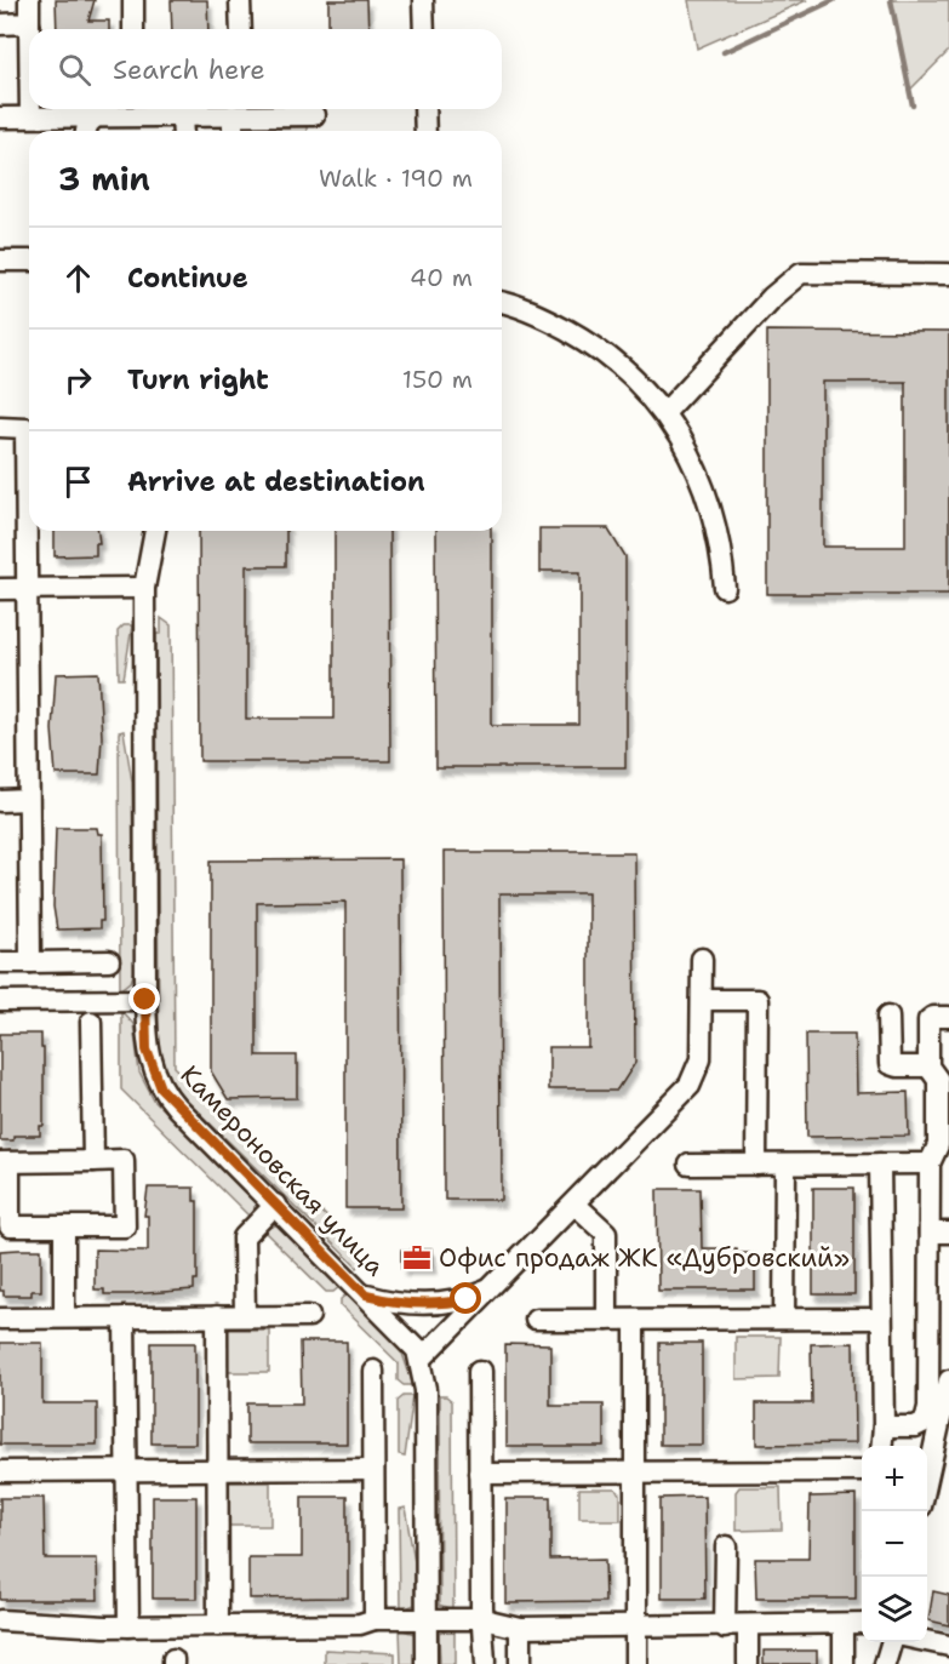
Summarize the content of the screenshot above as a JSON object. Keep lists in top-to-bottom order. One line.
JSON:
{"streets":{"street":["Камероновская улица"]},"places":{"office":["Офис продаж ЖК «Дубровский»"]},"page":{"search":"Search here","heading":["3 min","Walk · 190 m"],"list":[["Continue","40 m"],["Turn right","150 m"],"Arrive at destination"],"map_buttons":["+","−"]}}
